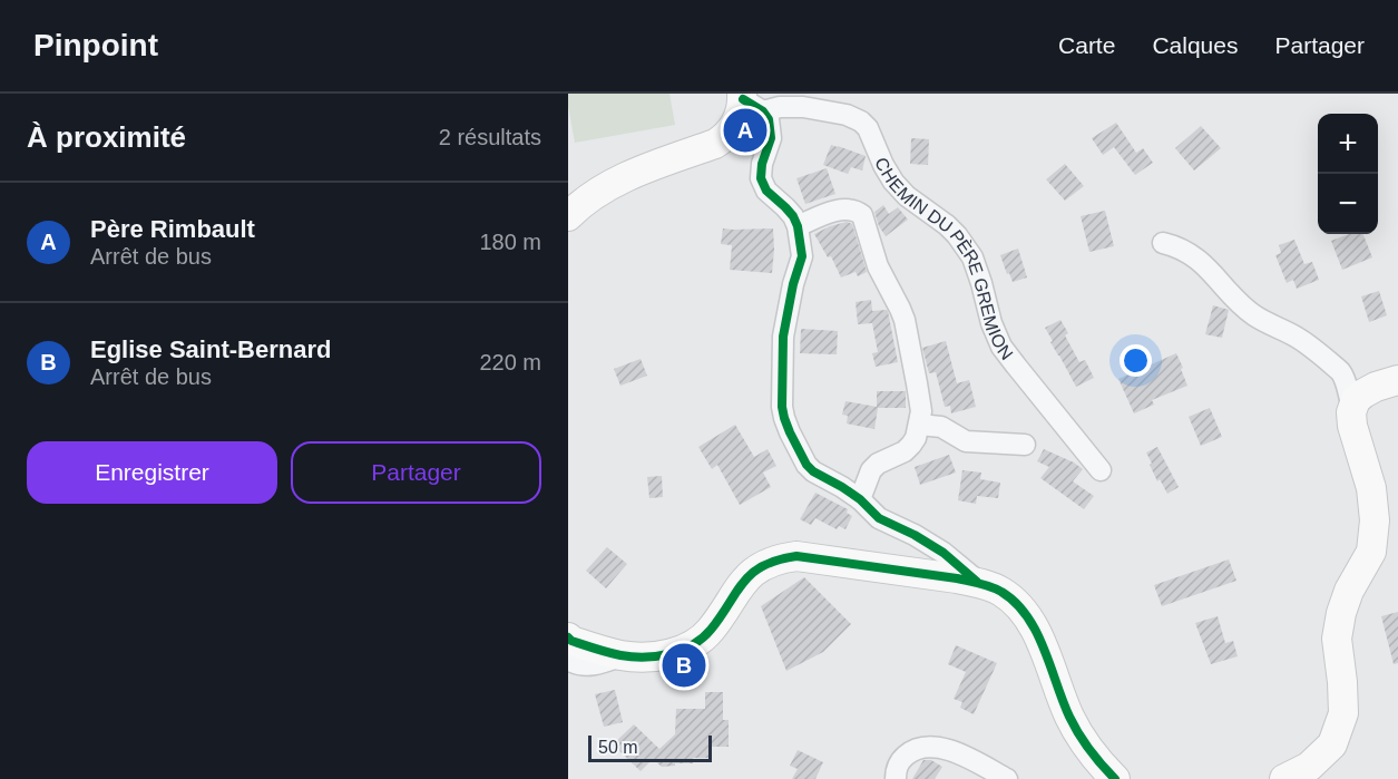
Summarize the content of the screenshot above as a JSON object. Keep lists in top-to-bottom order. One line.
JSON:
{"streets":{"street":["CHEMIN DU PÈRE GREMION"]},"scale_bar":"50 m","page":{"header":"Pinpoint","nav":["Carte","Calques","Partager"],"heading":["À proximité","2 résultats"],"pins":["A","B"],"map_buttons":["+","−"],"list":[{"mark":"A","name":"Père Rimbault","note":"Arrêt de bus","value":"180 m"},{"mark":"B","name":"Eglise Saint-Bernard","note":"Arrêt de bus","value":"220 m"}],"buttons":["Enregistrer","Partager"],"scale":"50 m"}}
